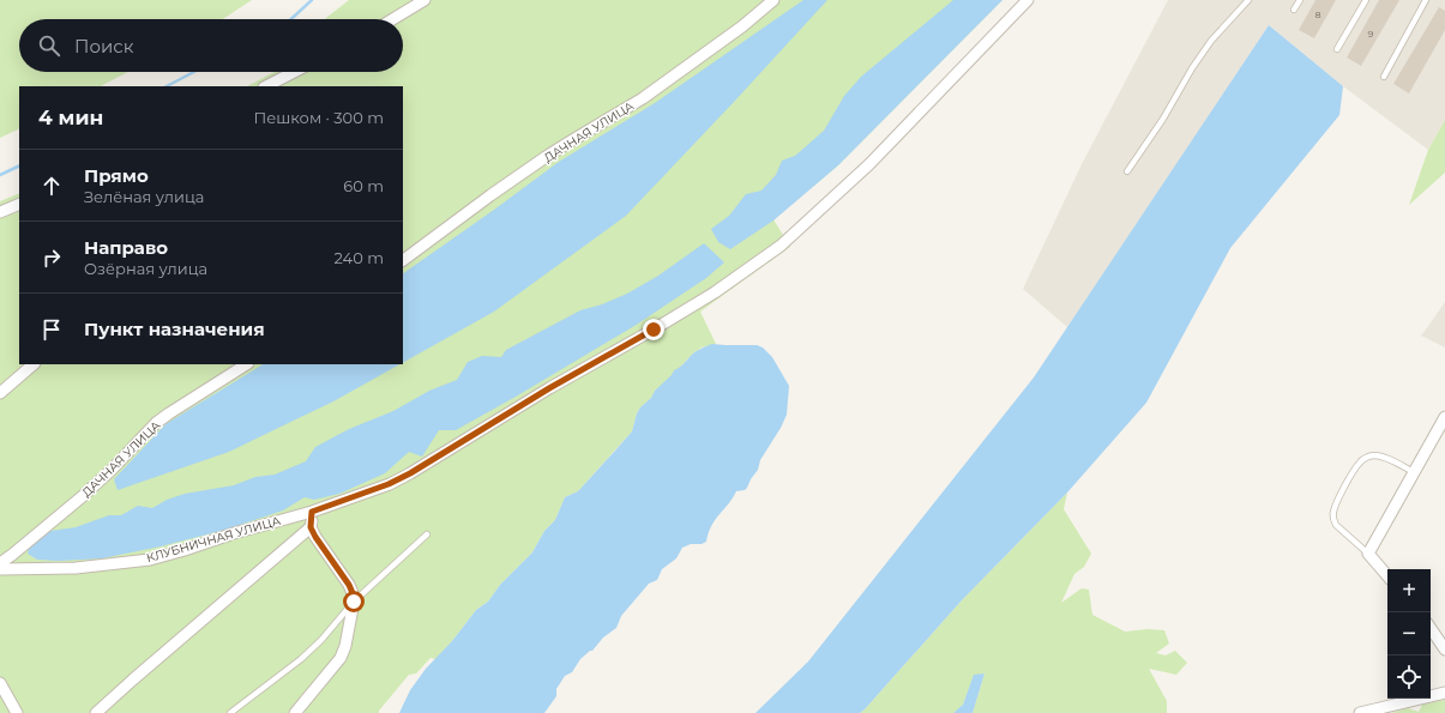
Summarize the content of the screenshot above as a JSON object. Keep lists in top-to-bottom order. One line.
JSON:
{"streets":{"street":["ДАЧНАЯ УЛИЦА","КЛУБНИЧНАЯ УЛИЦА"]},"house_numbers":["8","9"],"page":{"search":"Поиск","heading":["4 мин","Пешком · 300 m"],"list":[["Прямо","Зелёная улица","60 m"],["Направо","Озёрная улица","240 m"],"Пункт назначения"],"map_buttons":["+","−"]}}
